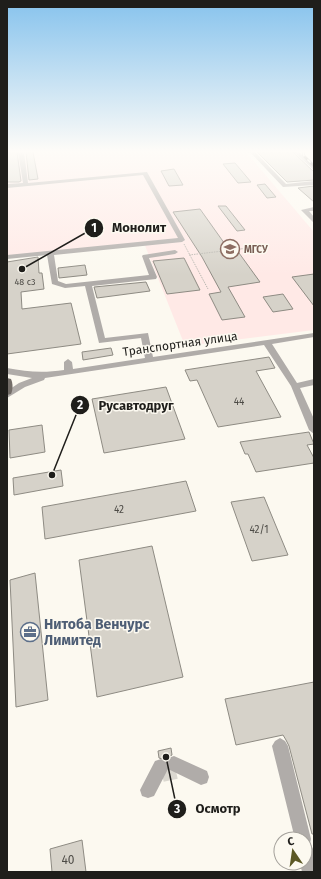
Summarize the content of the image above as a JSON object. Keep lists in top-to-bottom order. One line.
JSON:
{"streets":{"street":["Транспортная улица"]},"places":{"school or university":["МГСУ"],"other":["Монолит","Русавтодруг","Осмотр"],"office":["Нитоба Венчурс Лимитед"]},"house_numbers":["48 с3","44","42","42/1","40"],"north":"top"}
